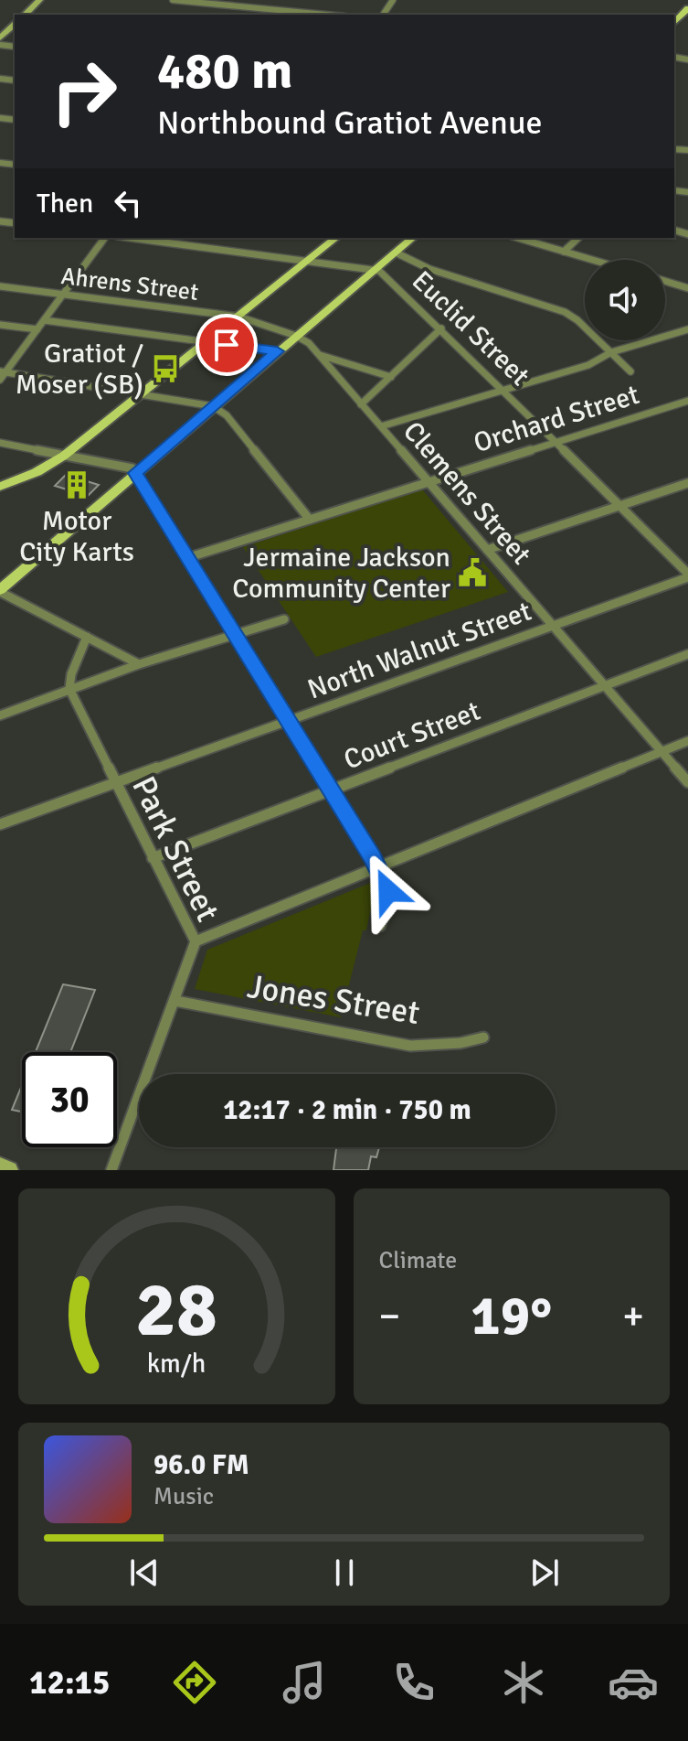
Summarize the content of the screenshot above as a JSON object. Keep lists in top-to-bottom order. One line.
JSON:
{"streets":{"street":["Ahrens Street","Euclid Street","Orchard Street","Clemens Street","North Walnut Street","Court Street","Park Street","Jones Street"]},"crossings":[["Ahrens Street","Clemens Street"],["Euclid Street","Orchard Street"],["Euclid Street","North Walnut Street"],["Orchard Street","Clemens Street"],["Clemens Street","North Walnut Street"],["Clemens Street","Court Street"],["North Walnut Street","Park Street"],["Court Street","Park Street"],["Park Street","Jones Street"]],"places":{"bus stop":["Gratiot / Moser (SB)"],"building":["Motor City Karts"],"public building":["Jermaine Jackson Community Center"]},"page":{"turn":["480 m","Northbound Gratiot Avenue"],"then":"Then","limit":"30","trip":"12:17 · 2 min · 750 m","tile":"Climate","heat":["−","19°","+"],"song":["96.0 FM","Music"],"tabs":"12:15","gauge":["28","km/h"]}}
